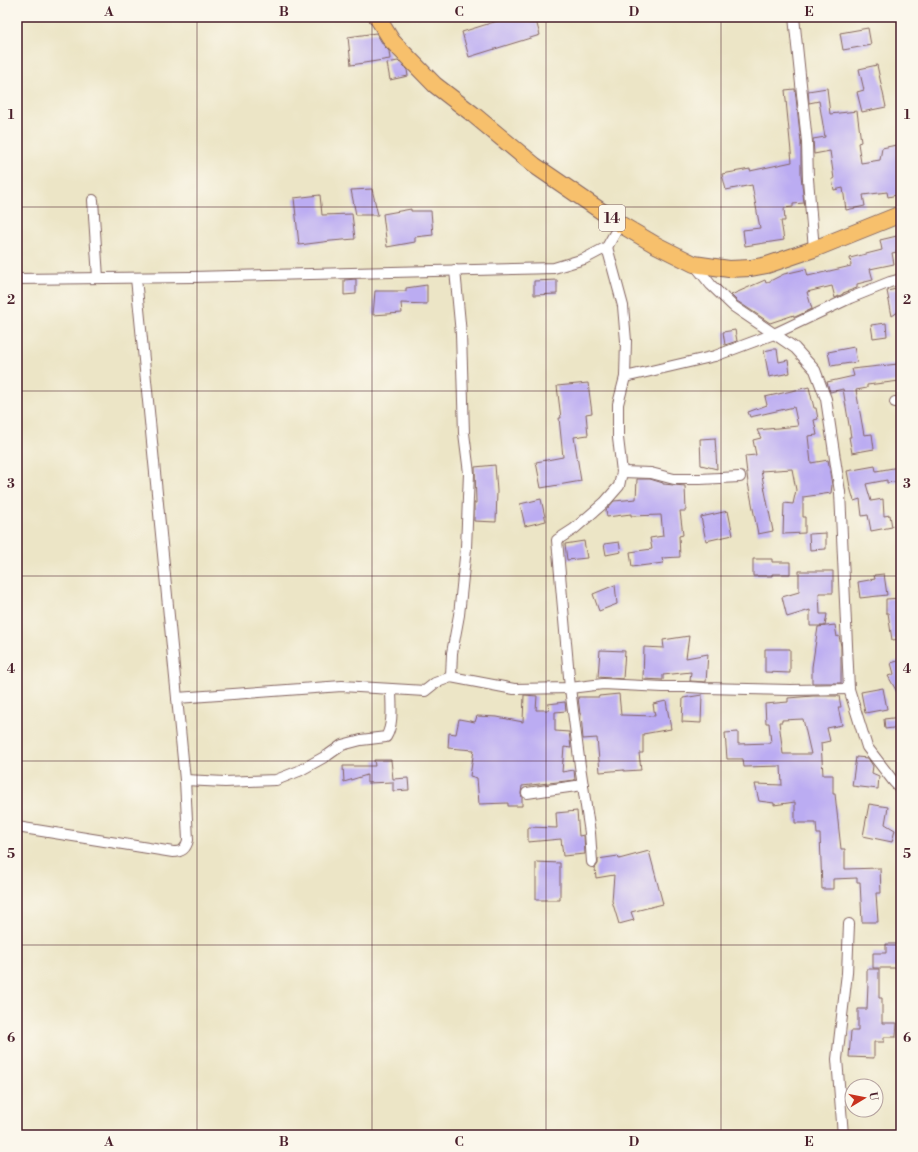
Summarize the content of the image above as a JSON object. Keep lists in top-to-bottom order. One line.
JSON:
{"streets":{"highway":["14"]},"north":"right","grid":{"columns":["A","B","C","D","E"],"rows":["1","2","3","4","5","6"]}}
